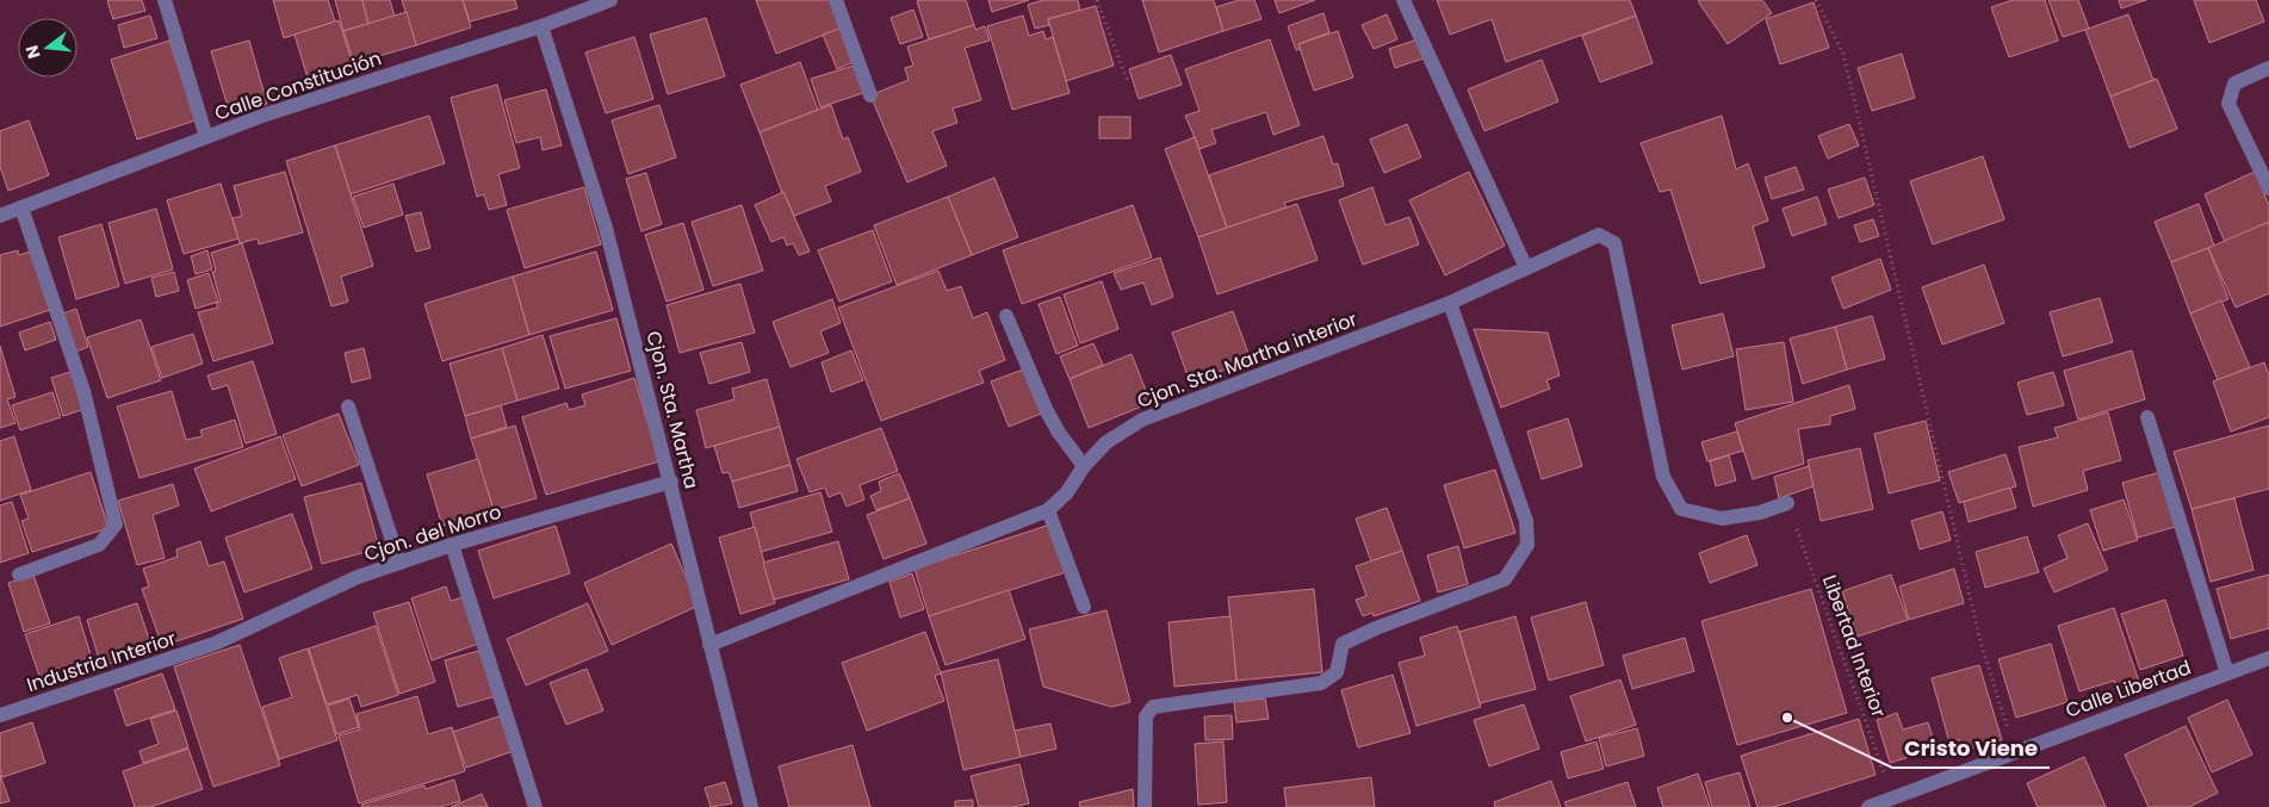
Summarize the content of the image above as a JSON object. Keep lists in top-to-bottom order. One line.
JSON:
{"streets":{"street":["Calle Constitución","Cjon. Sta. Martha interior","Cjon. Sta. Martha","Cjon. del Morro","Industria Interior","Calle Libertad"],"path":["Libertad Interior"]},"crossings":[["Calle Constitución","Cjon. Sta. Martha"],["Cjon. Sta. Martha interior","Cjon. Sta. Martha"],["Cjon. Sta. Martha interior","Libertad Interior"],["Cjon. Sta. Martha","Cjon. del Morro"],["Cjon. del Morro","Industria Interior"],["Libertad Interior","Calle Libertad"]],"places":["Cristo Viene"],"north":"left"}
